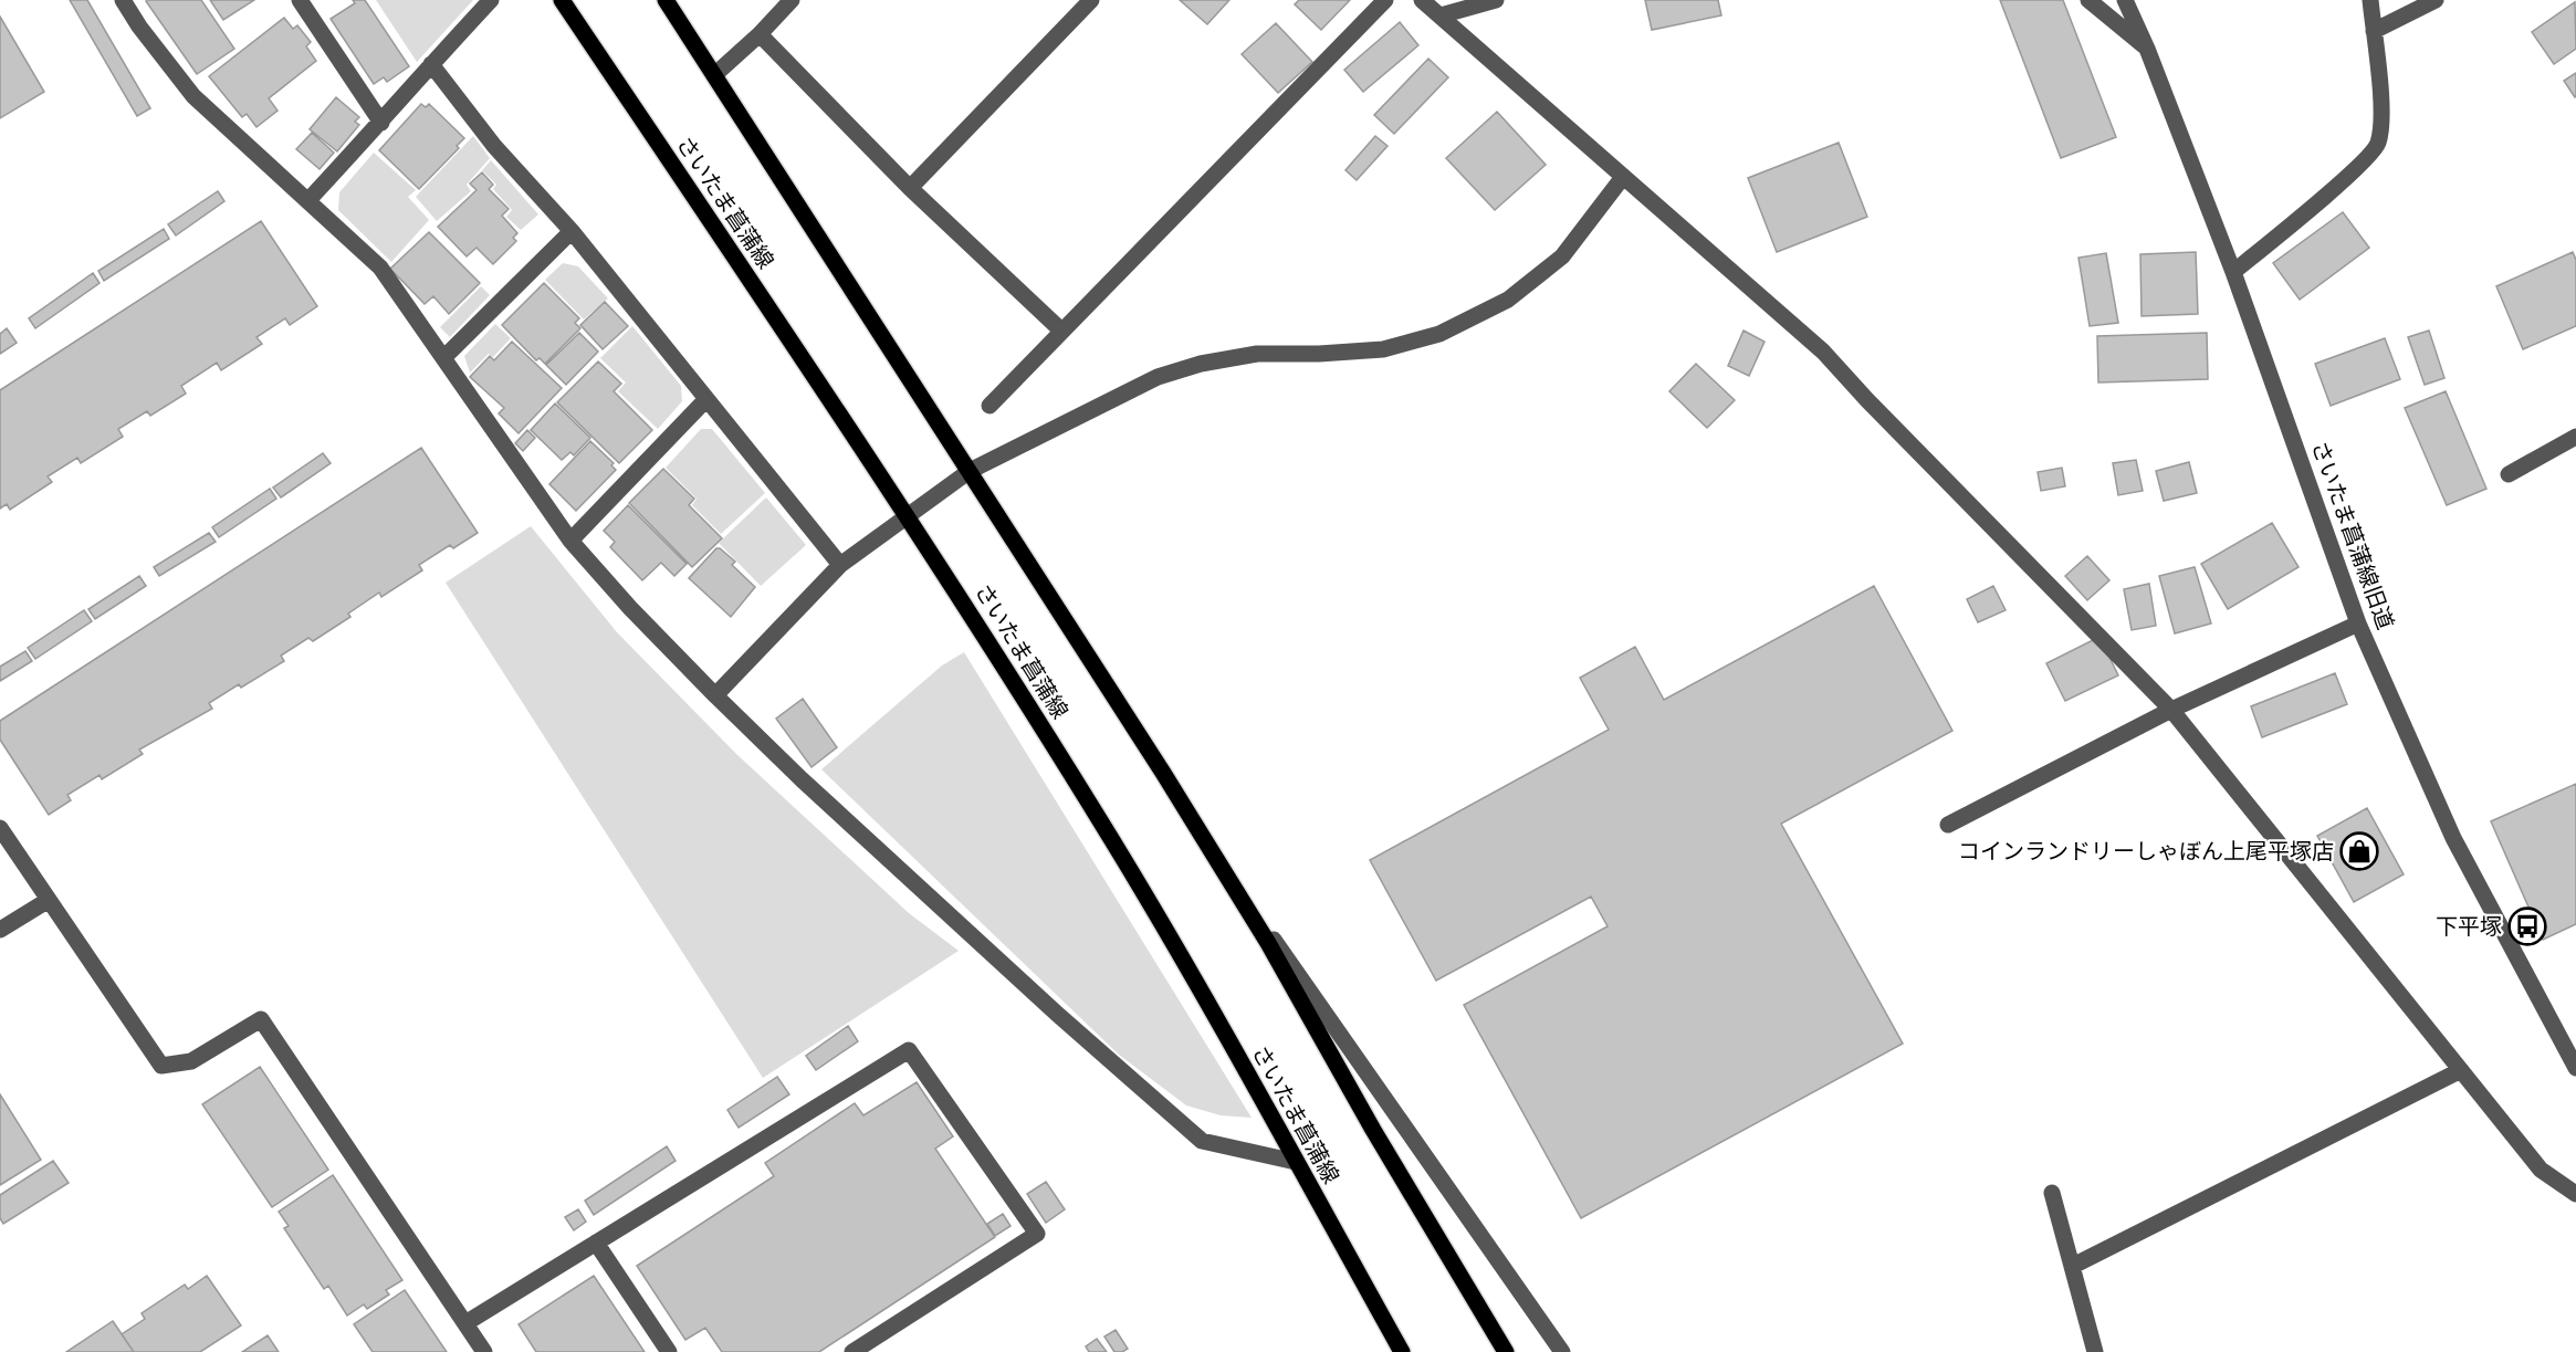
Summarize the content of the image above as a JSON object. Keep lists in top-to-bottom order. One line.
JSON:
{"streets":{"main road":["さいたま菖蒲線"],"street":["さいたま菖蒲線旧道"]},"places":{"shop":["コインランドリーしゃぼん上尾平塚店"],"bus stop":["下平塚"]}}
